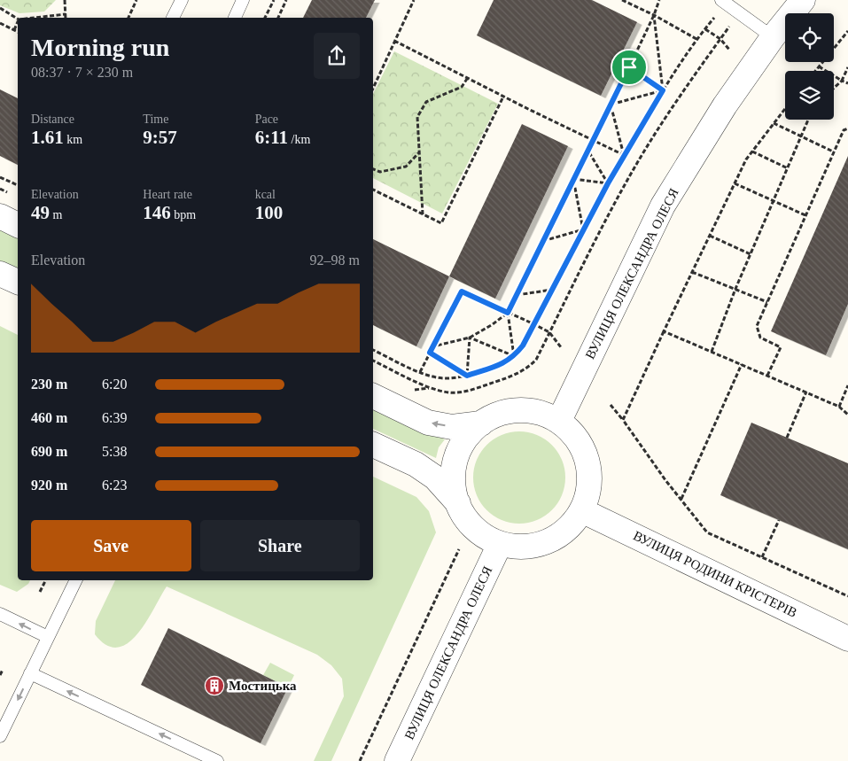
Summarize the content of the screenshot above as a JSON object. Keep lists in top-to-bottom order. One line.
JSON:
{"streets":{"street":["ВУЛИЦЯ ОЛЕКСАНДРА ОЛЕСЯ","ВУЛИЦЯ РОДИНИ КРІСТЕРІВ"]},"crossings":[["ВУЛИЦЯ ОЛЕКСАНДРА ОЛЕСЯ","ВУЛИЦЯ РОДИНИ КРІСТЕРІВ"]],"places":{"building":["Мостицька"]},"page":{"heading":["Morning run","08:37 · 7 × 230 m"],"stats":[["Distance","1.61 km"],["Time","9:57"],["Pace","6:11 /km"],["Elevation","49 m"],["Heart rate","146 bpm"],["kcal","100"]],"chart":["Elevation","92–98 m"],"list":[{"name":"230 m","note":"6:20"},{"name":"460 m","note":"6:39"},{"name":"690 m","note":"5:38"},{"name":"920 m","note":"6:23"}],"buttons":["Save","Share"]}}
